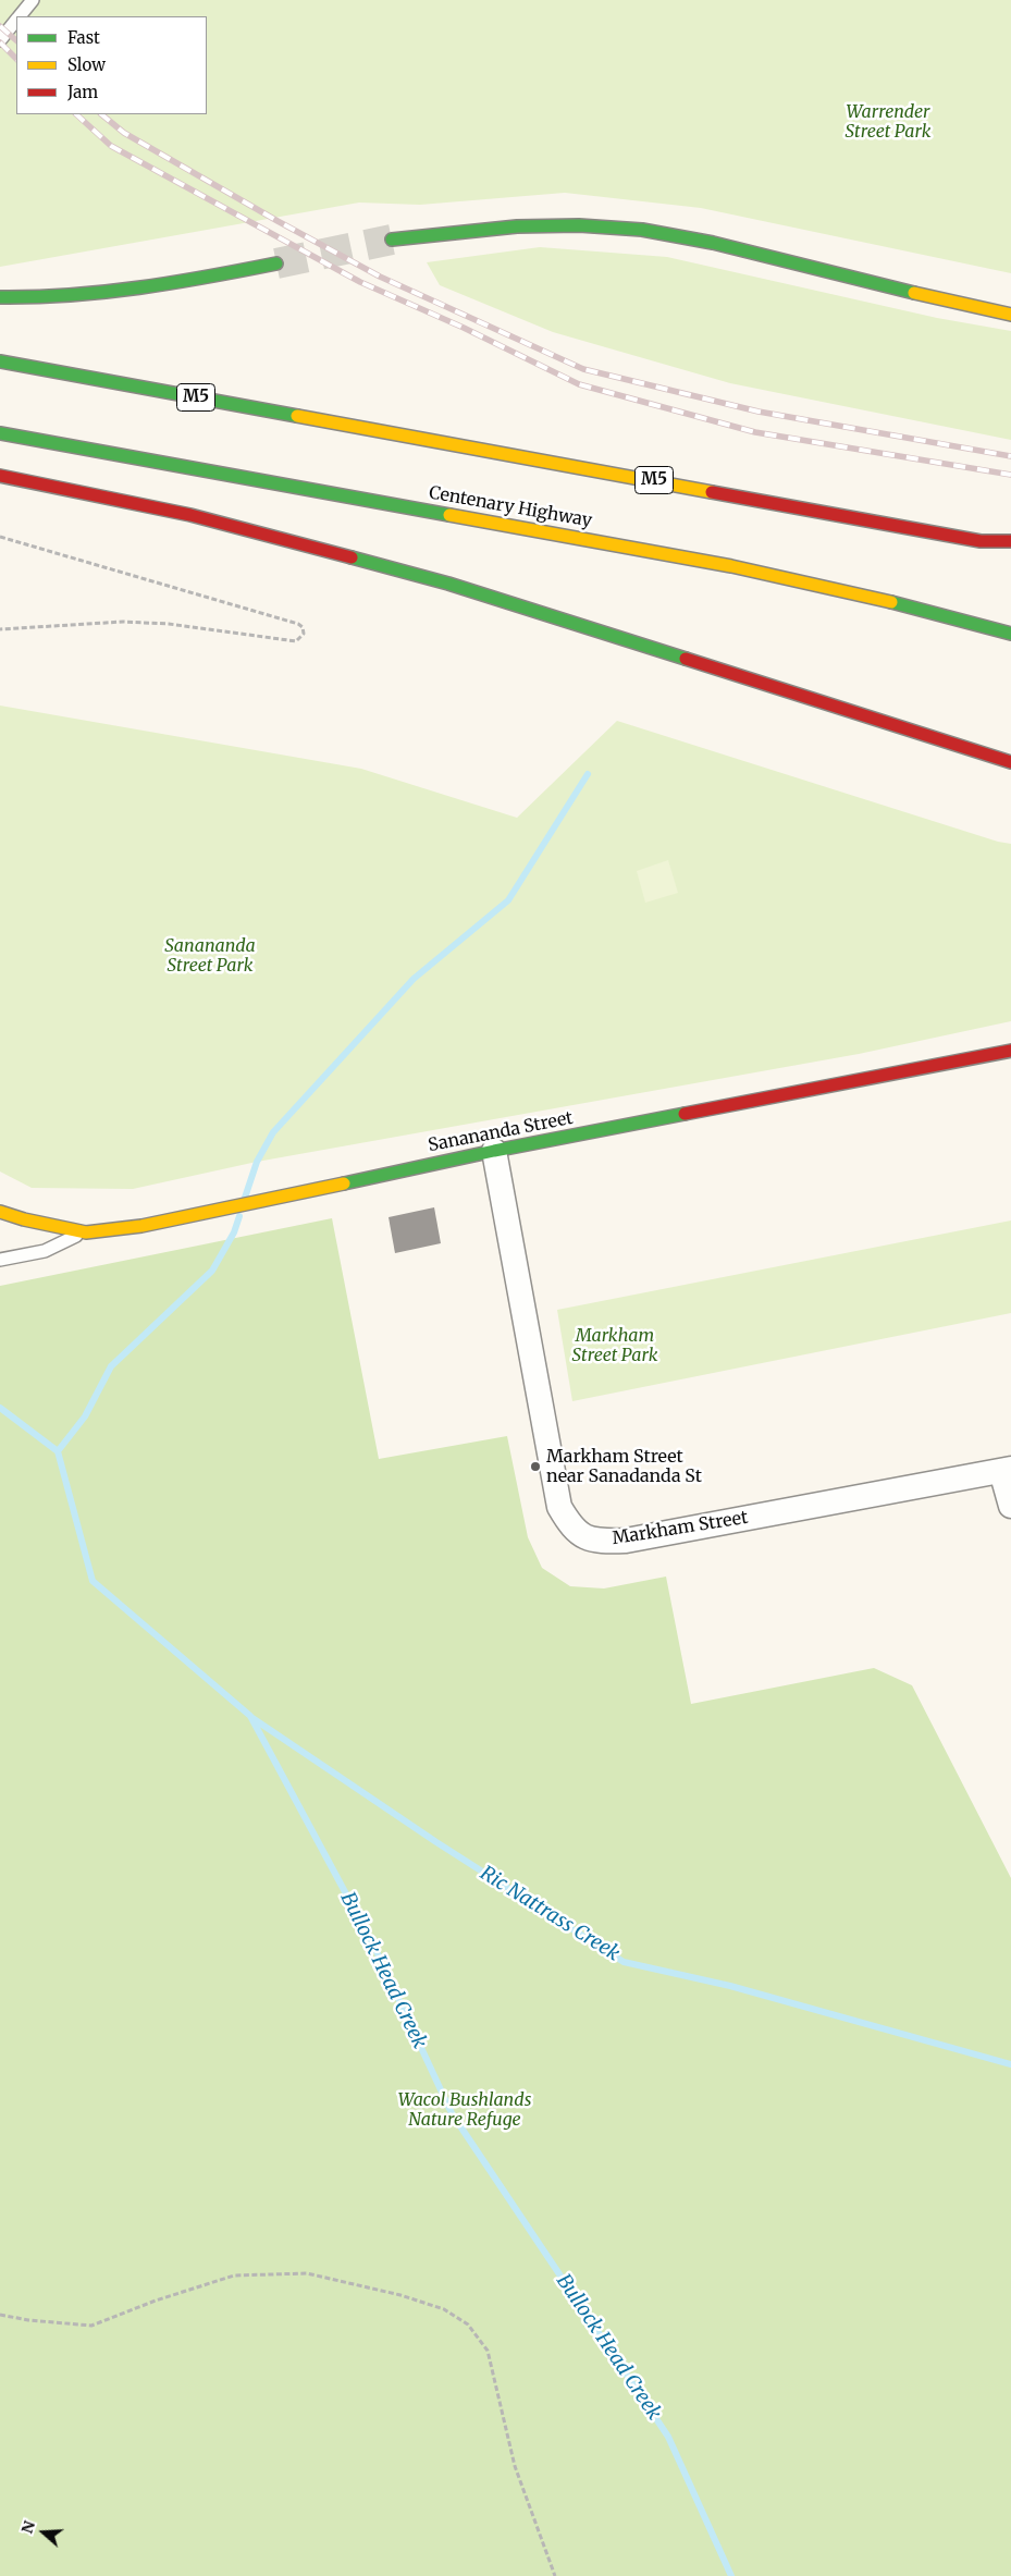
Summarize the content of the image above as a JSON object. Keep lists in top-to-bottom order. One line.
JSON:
{"streets":{"main road":["M5","Centenary Highway","Sanananda Street"],"street":["Markham Street"]},"crossings":[["Sanananda Street","Markham Street"]],"water":["Ric Nattrass Creek","Bullock Head Creek"],"parks":["Warrender Street Park","Sanananda Street Park","Markham Street Park","Wacol Bushlands Nature Refuge"],"places":["Markham Street near Sanadanda St"],"legend":["Fast","Slow","Jam"],"north":"left"}
